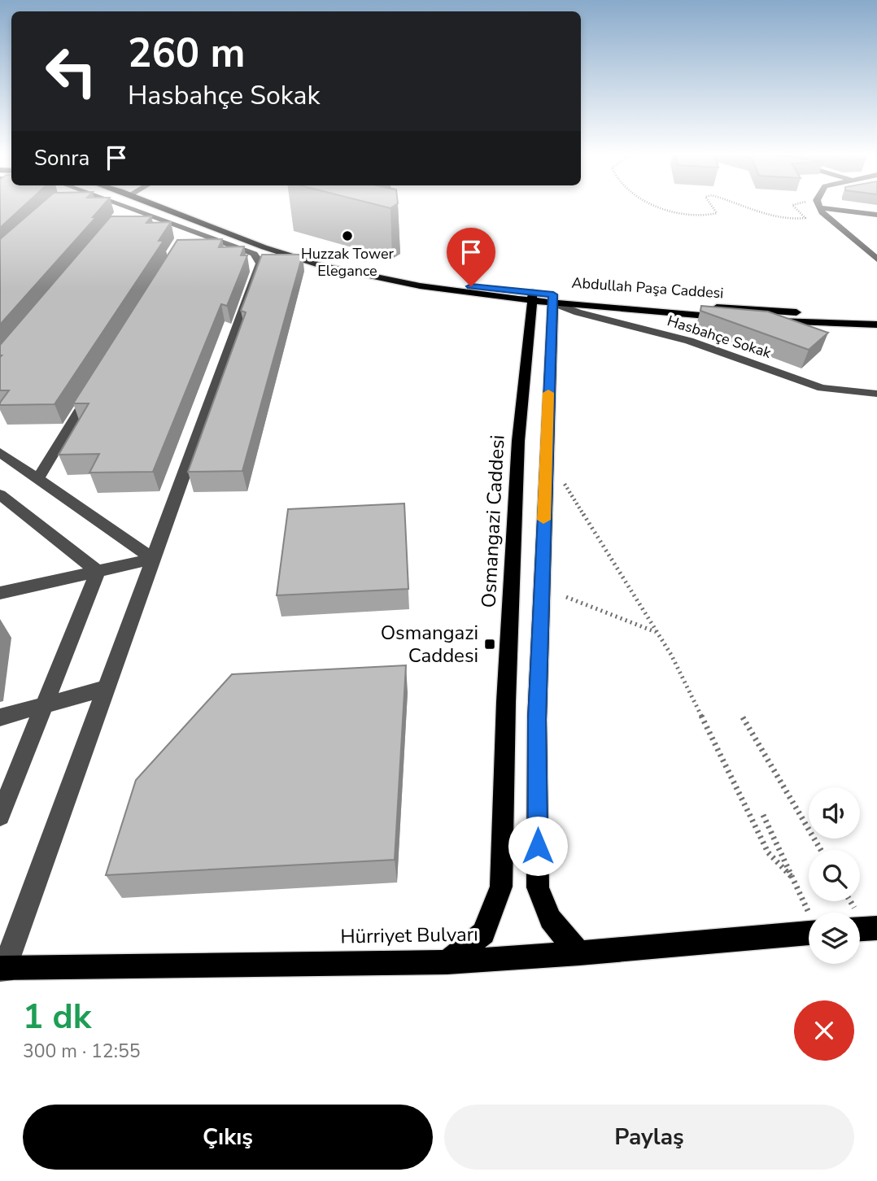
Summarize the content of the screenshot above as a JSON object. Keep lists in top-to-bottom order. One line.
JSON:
{"streets":{"main road":["Abdullah Paşa Caddesi","Osmangazi Caddesi","Hürriyet Bulvarı"],"street":["Hasbahçe Sokak"]},"crossings":[["Abdullah Paşa Caddesi","Hasbahçe Sokak"],["Abdullah Paşa Caddesi","Osmangazi Caddesi"],["Osmangazi Caddesi","Hürriyet Bulvarı"]],"places":{"other":["Huzzak Tower Elegance"],"transit":["Osmangazi̇ Caddesi̇"]},"page":{"turn":["260 m","Hasbahçe Sokak"],"then":"Sonra","heading":["1 dk","300 m · 12:55"],"buttons":["Çıkış","Paylaş"]}}
